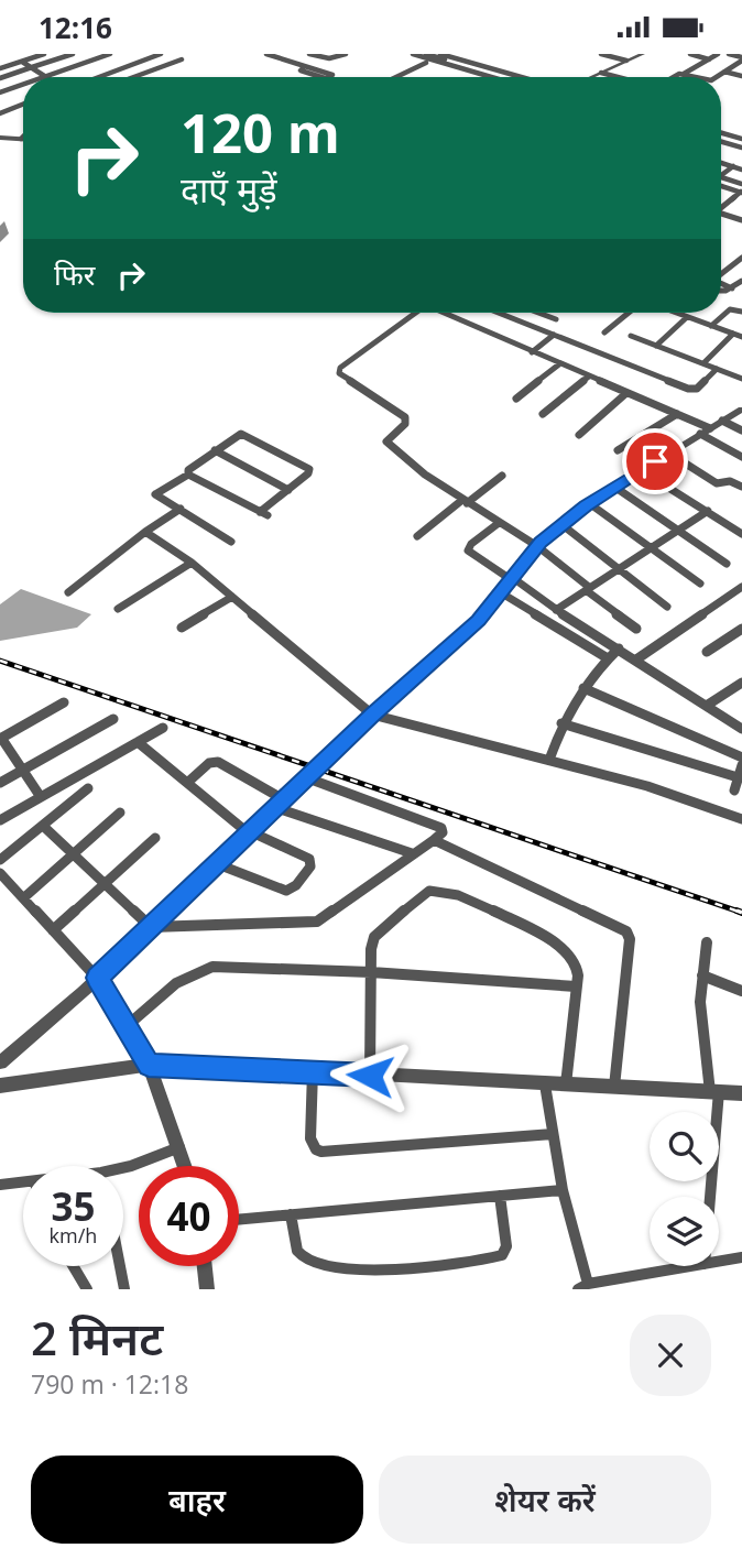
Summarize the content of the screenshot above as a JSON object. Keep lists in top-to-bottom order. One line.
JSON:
{"page":{"status":"12:16","turn":["120 m","दाएँ मुड़ें"],"then":"फिर","speed":"35 km/h","limit":"40","heading":["2 मिनट","790 m · 12:18"],"buttons":["बाहर","शेयर करें"]}}
